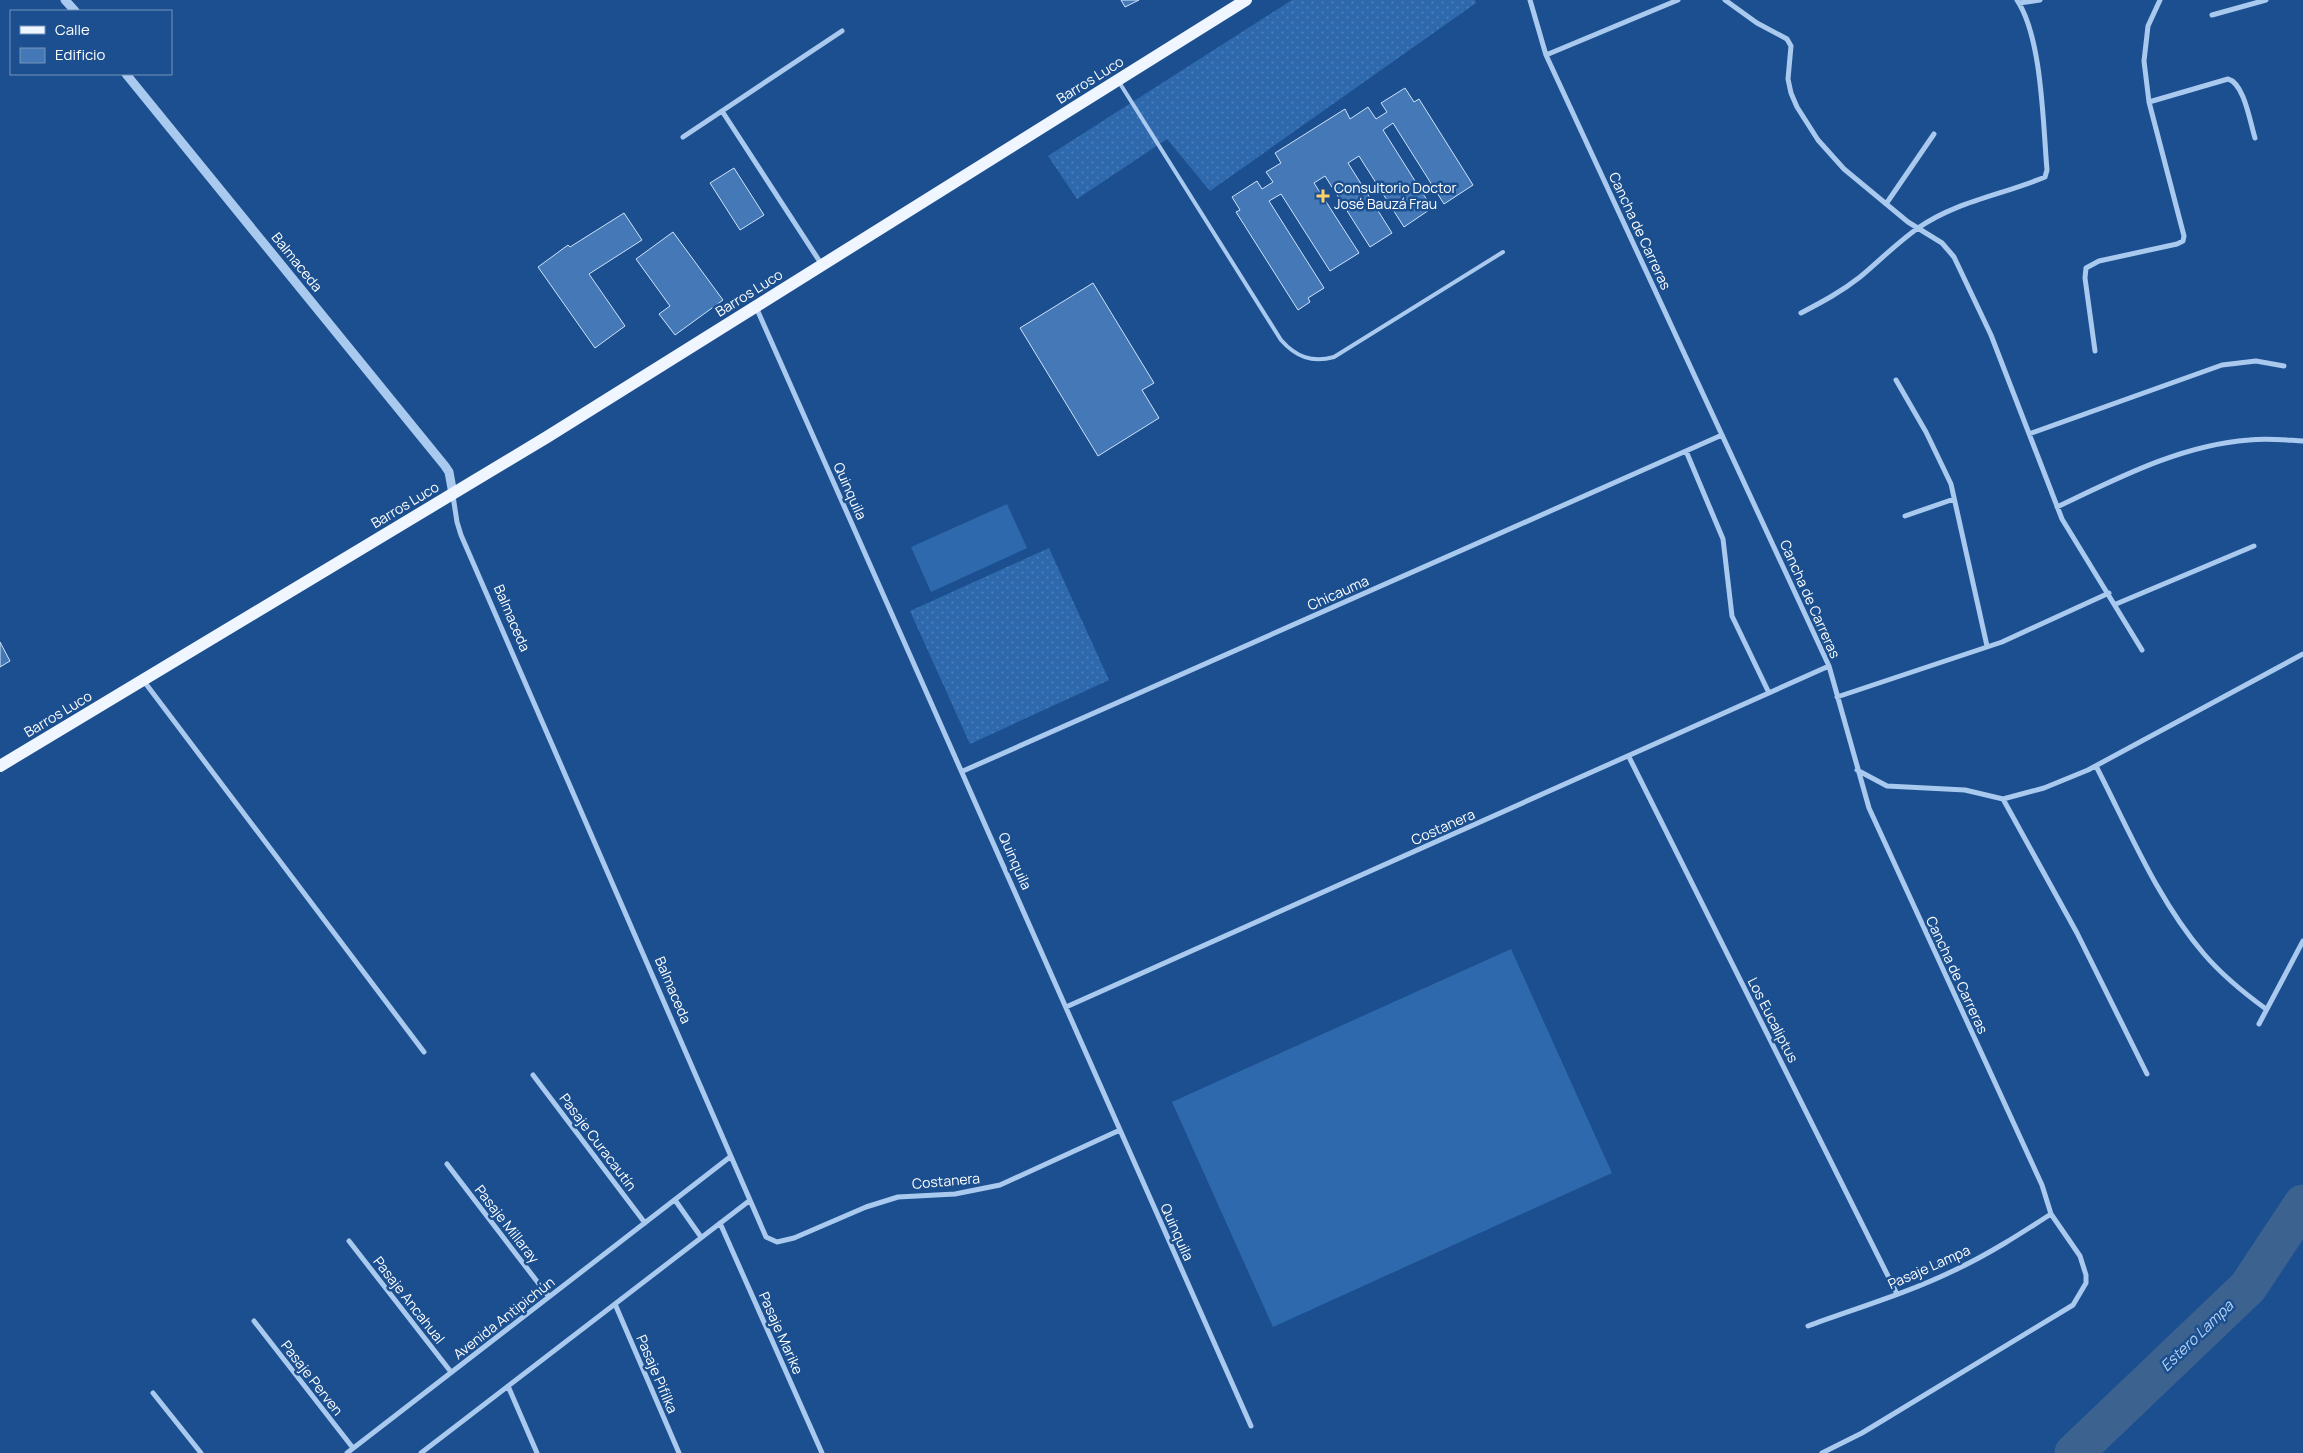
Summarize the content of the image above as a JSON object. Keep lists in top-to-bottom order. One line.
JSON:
{"streets":{"main road":["Barros Luco"],"street":["Cancha de Carreras","Balmaceda","Quinquila","Chicauma","Costanera","Los Eucaliptus","Pasaje Curacautín","Pasaje Millaray","Pasaje Lampa","Pasaje Ancahual","Avenida Antipichún","Pasaje Marike","Pasaje Pifilka","Pasaje Perven"]},"crossings":[["Barros Luco","Balmaceda"],["Barros Luco","Quinquila"],["Cancha de Carreras","Chicauma"],["Cancha de Carreras","Costanera"],["Cancha de Carreras","Pasaje Lampa"],["Balmaceda","Costanera"],["Balmaceda","Avenida Antipichún"],["Quinquila","Chicauma"],["Quinquila","Costanera"],["Costanera","Los Eucaliptus"],["Los Eucaliptus","Pasaje Lampa"],["Pasaje Curacautín","Avenida Antipichún"],["Pasaje Millaray","Avenida Antipichún"],["Pasaje Ancahual","Avenida Antipichún"],["Avenida Antipichún","Pasaje Perven"]],"water":["Estero Lampa"],"places":{"health":["Consultorio Doctor José Bauzá Frau"]},"legend":["Calle","Edificio"]}
